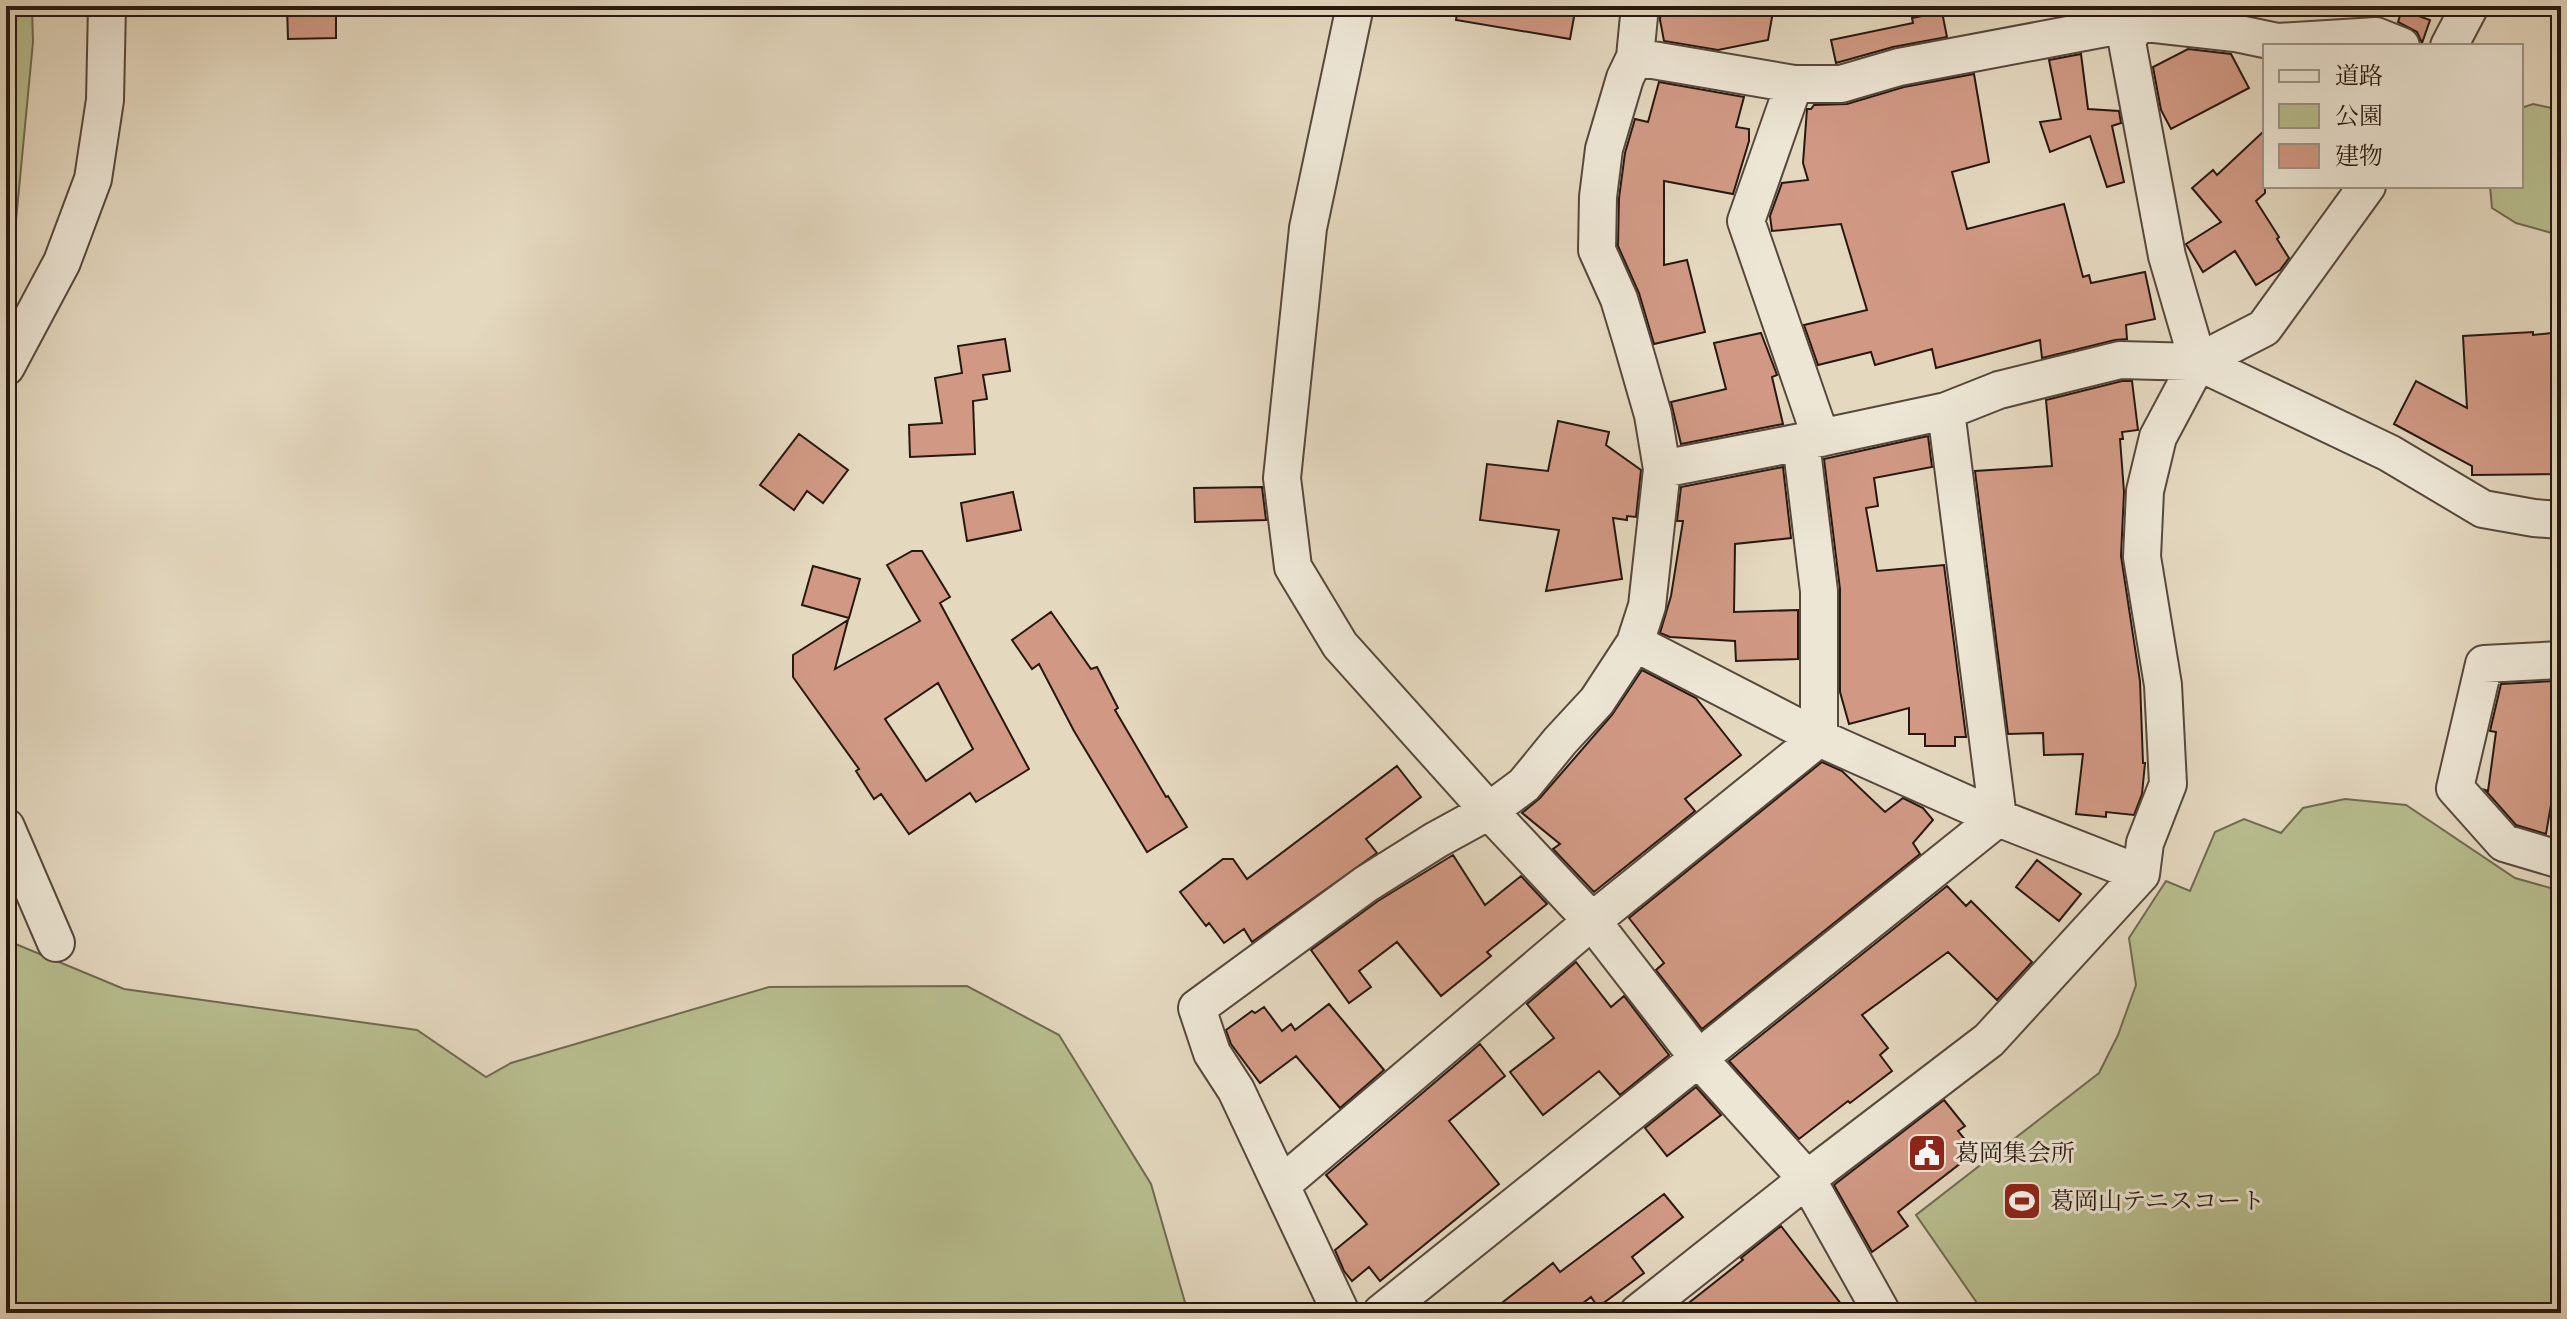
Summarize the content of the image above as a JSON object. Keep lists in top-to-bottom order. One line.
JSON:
{"places":{"public building":["葛岡集会所"],"sports":["葛岡山テニスコート"]},"legend":["道路","公園","建物"]}
